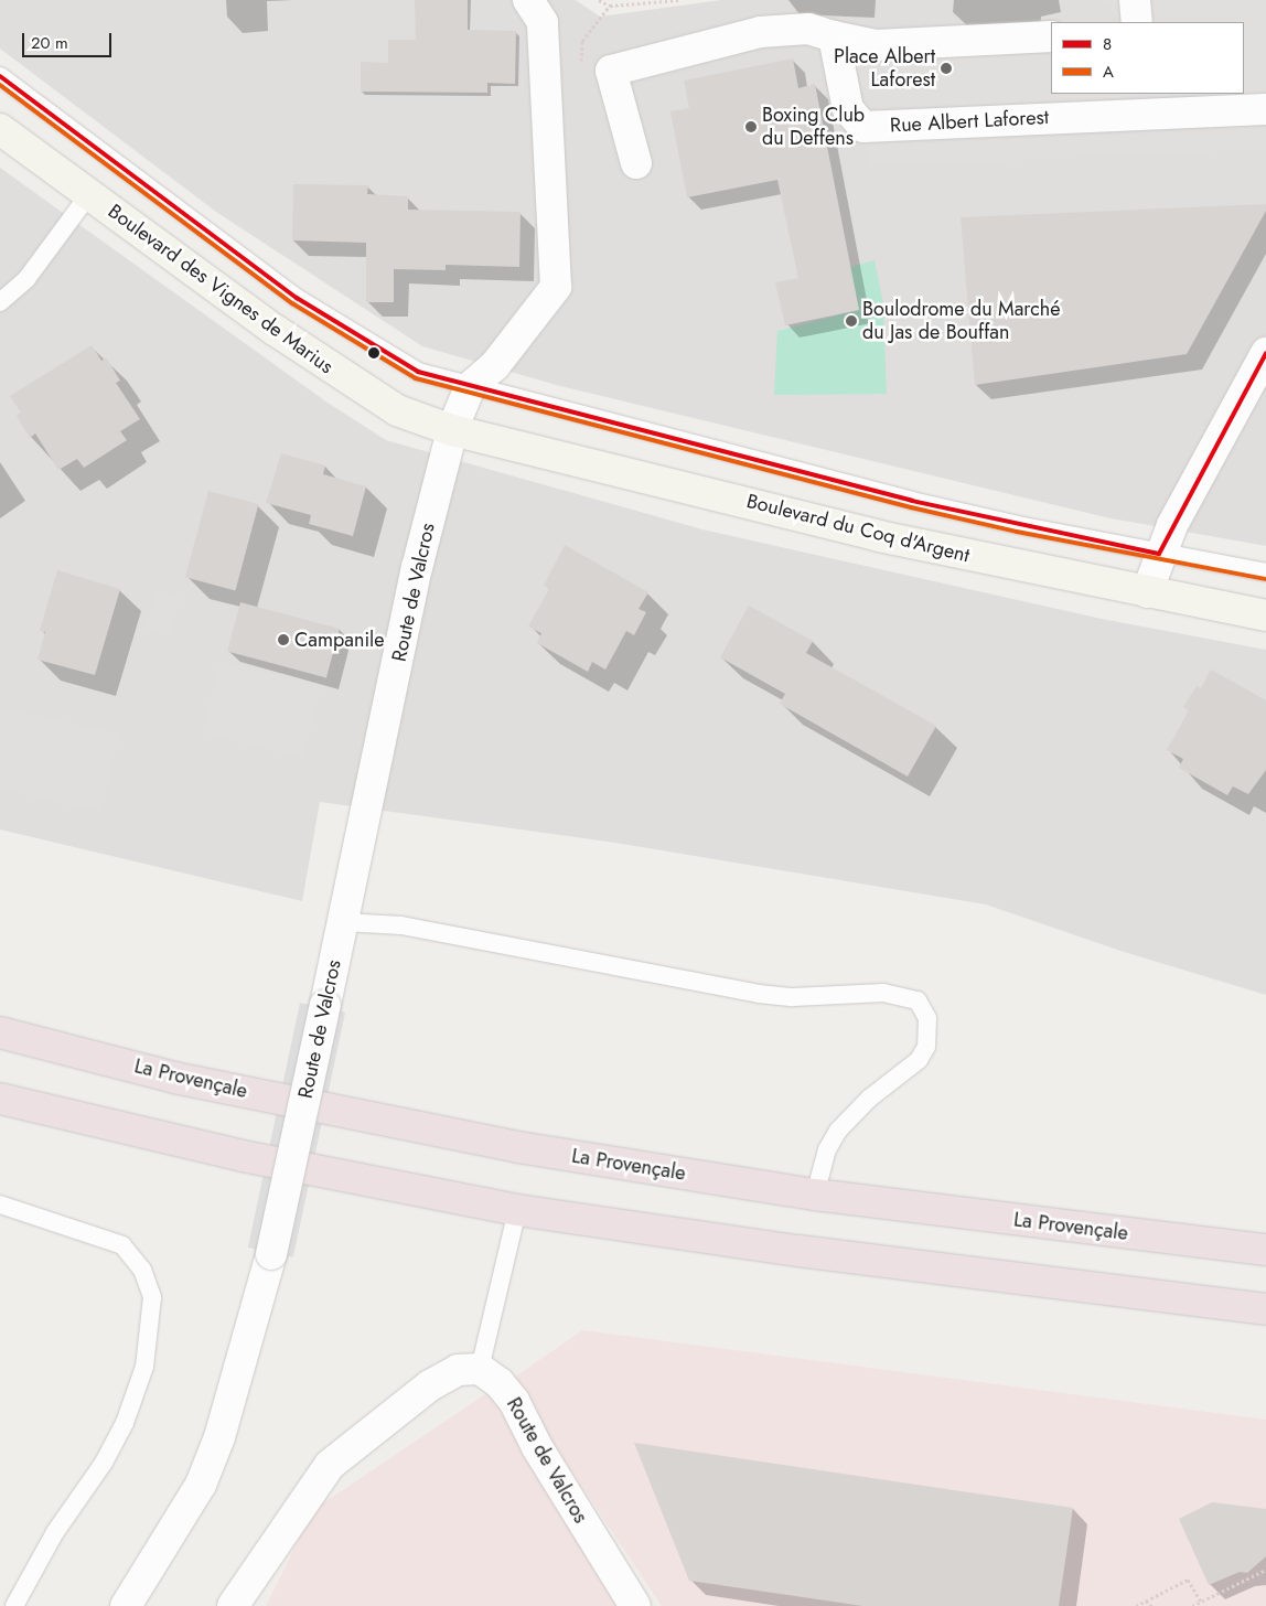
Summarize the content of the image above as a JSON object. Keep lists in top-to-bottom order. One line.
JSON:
{"streets":{"highway":["La Provençale"],"street":["Rue Albert Laforest","Boulevard des Vignes de Marius","Boulevard du Coq d'Argent","Route de Valcros"]},"crossings":[["Boulevard des Vignes de Marius","Boulevard du Coq d'Argent"],["Boulevard des Vignes de Marius","Route de Valcros"],["Boulevard du Coq d'Argent","Route de Valcros"]],"places":["Place Albert Laforest","Boxing Club du Deffens","Boulodrome du Marché du Jas de Bouffan","Campanile"],"lines":["transit line 8","transit line A"],"legend":["8","A"],"scale_bar":"20 m"}
